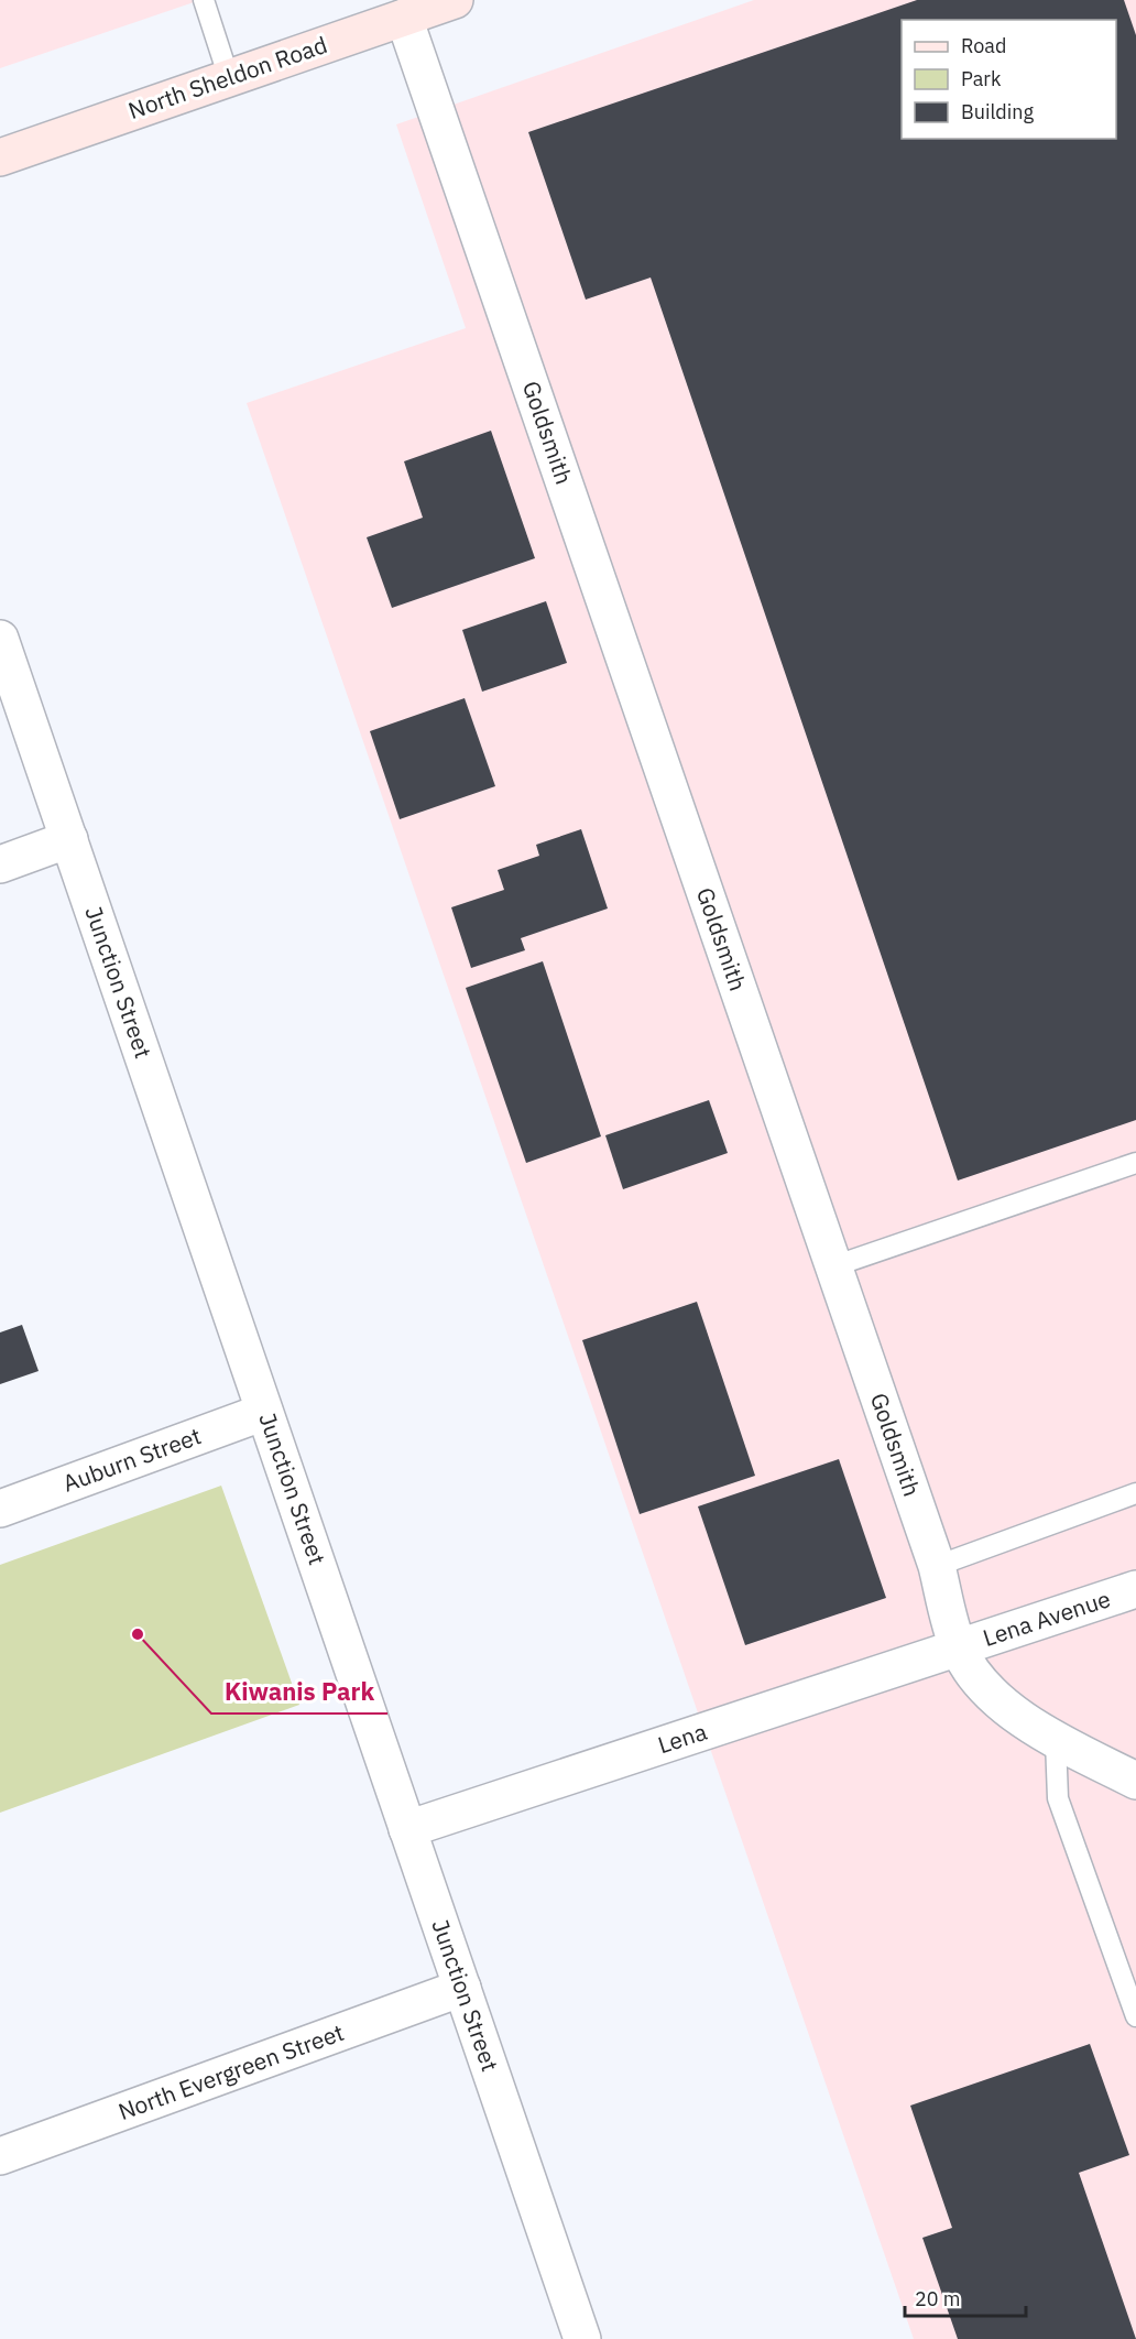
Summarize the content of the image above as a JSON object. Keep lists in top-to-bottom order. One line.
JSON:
{"streets":{"main road":["North Sheldon Road"],"street":["Goldsmith","Junction Street","Auburn Street","Lena Avenue","Lena","North Evergreen Street"]},"crossings":[["North Sheldon Road","Goldsmith"],["Goldsmith","Lena Avenue"],["Goldsmith","Lena"],["Junction Street","Auburn Street"],["Junction Street","Lena"],["Junction Street","North Evergreen Street"],["Lena Avenue","Lena"]],"places":["Kiwanis Park"],"legend":["Road","Park","Building"],"scale_bar":"20 m"}
